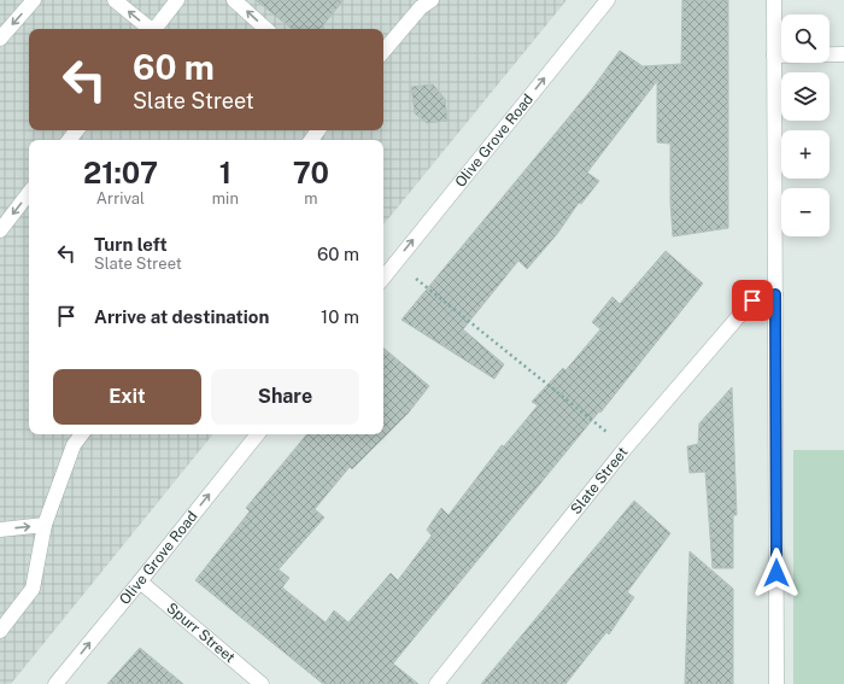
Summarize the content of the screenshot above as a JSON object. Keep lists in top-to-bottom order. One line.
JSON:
{"streets":{"street":["Olive Grove Road","Slate Street","Spurr Street"]},"crossings":[["Olive Grove Road","Spurr Street"]],"one_way":["Olive Grove Road"],"page":{"map_buttons":["+","−"],"turn":["60 m","Slate Street"],"eta":["21:07","Arrival","1","min","70","m"],"list":[{"name":"Turn left","note":"Slate Street","value":"60 m"},{"name":"Arrive at destination","value":"10 m"}],"buttons":["Exit","Share"]}}
